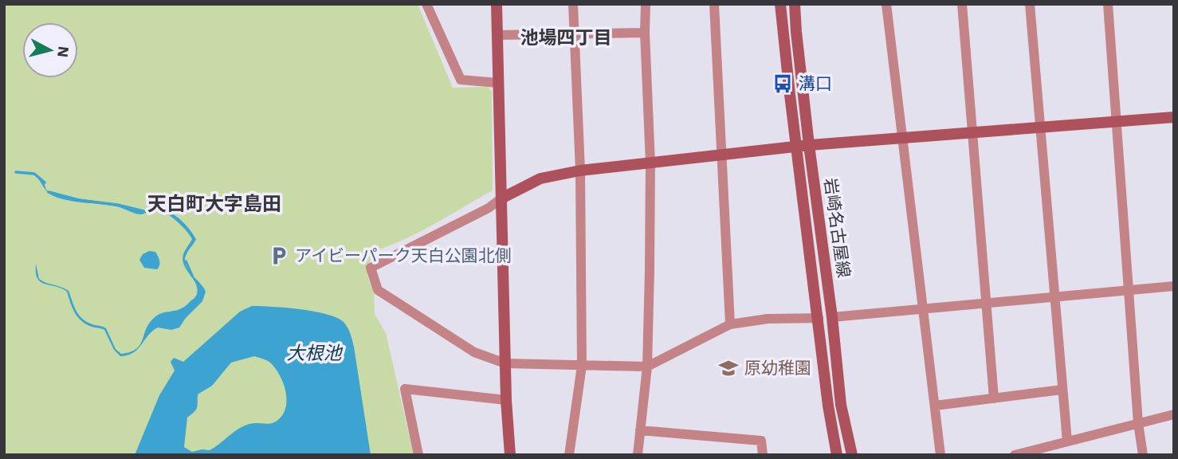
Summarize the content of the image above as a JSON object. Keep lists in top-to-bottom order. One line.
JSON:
{"streets":{"street":["岩崎名古屋線"]},"districts":["池場四丁目","天白町大字島田"],"water":["大根池"],"places":{"bus stop":["溝口"],"parking":["アイビーパーク天白公園北側"],"school or university":["原幼稚園"]},"north":"right"}
